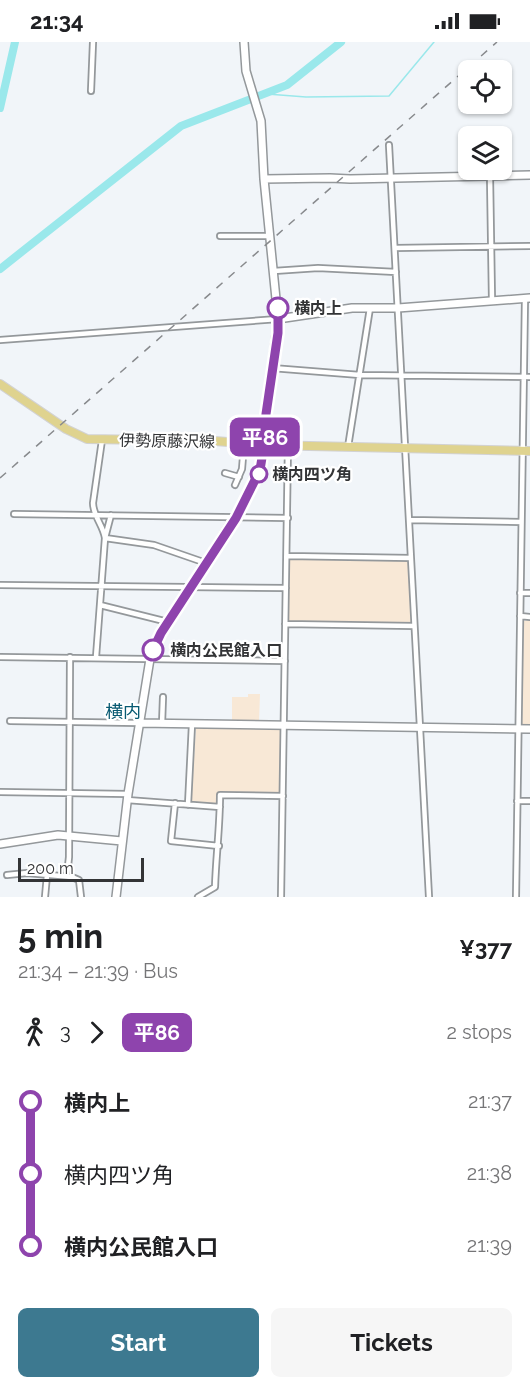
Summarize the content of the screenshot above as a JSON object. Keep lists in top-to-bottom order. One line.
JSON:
{"streets":{"main road":["伊勢原藤沢線"]},"districts":["横内"],"places":["横内上","横内四ツ角","横内公民館入口"],"lines":["bus line 平86"],"scale_bar":"200 m","page":{"status":"21:34","on_map":"平86","scale":"200 m","heading":["5 min","21:34 – 21:39 · Bus","¥377"],"legs":["3","平86","2 stops"],"list":[{"name":"横内上","value":"21:37"},{"name":"横内四ツ角","value":"21:38"},{"name":"横内公民館入口","value":"21:39"}],"buttons":["Start","Tickets"]}}
